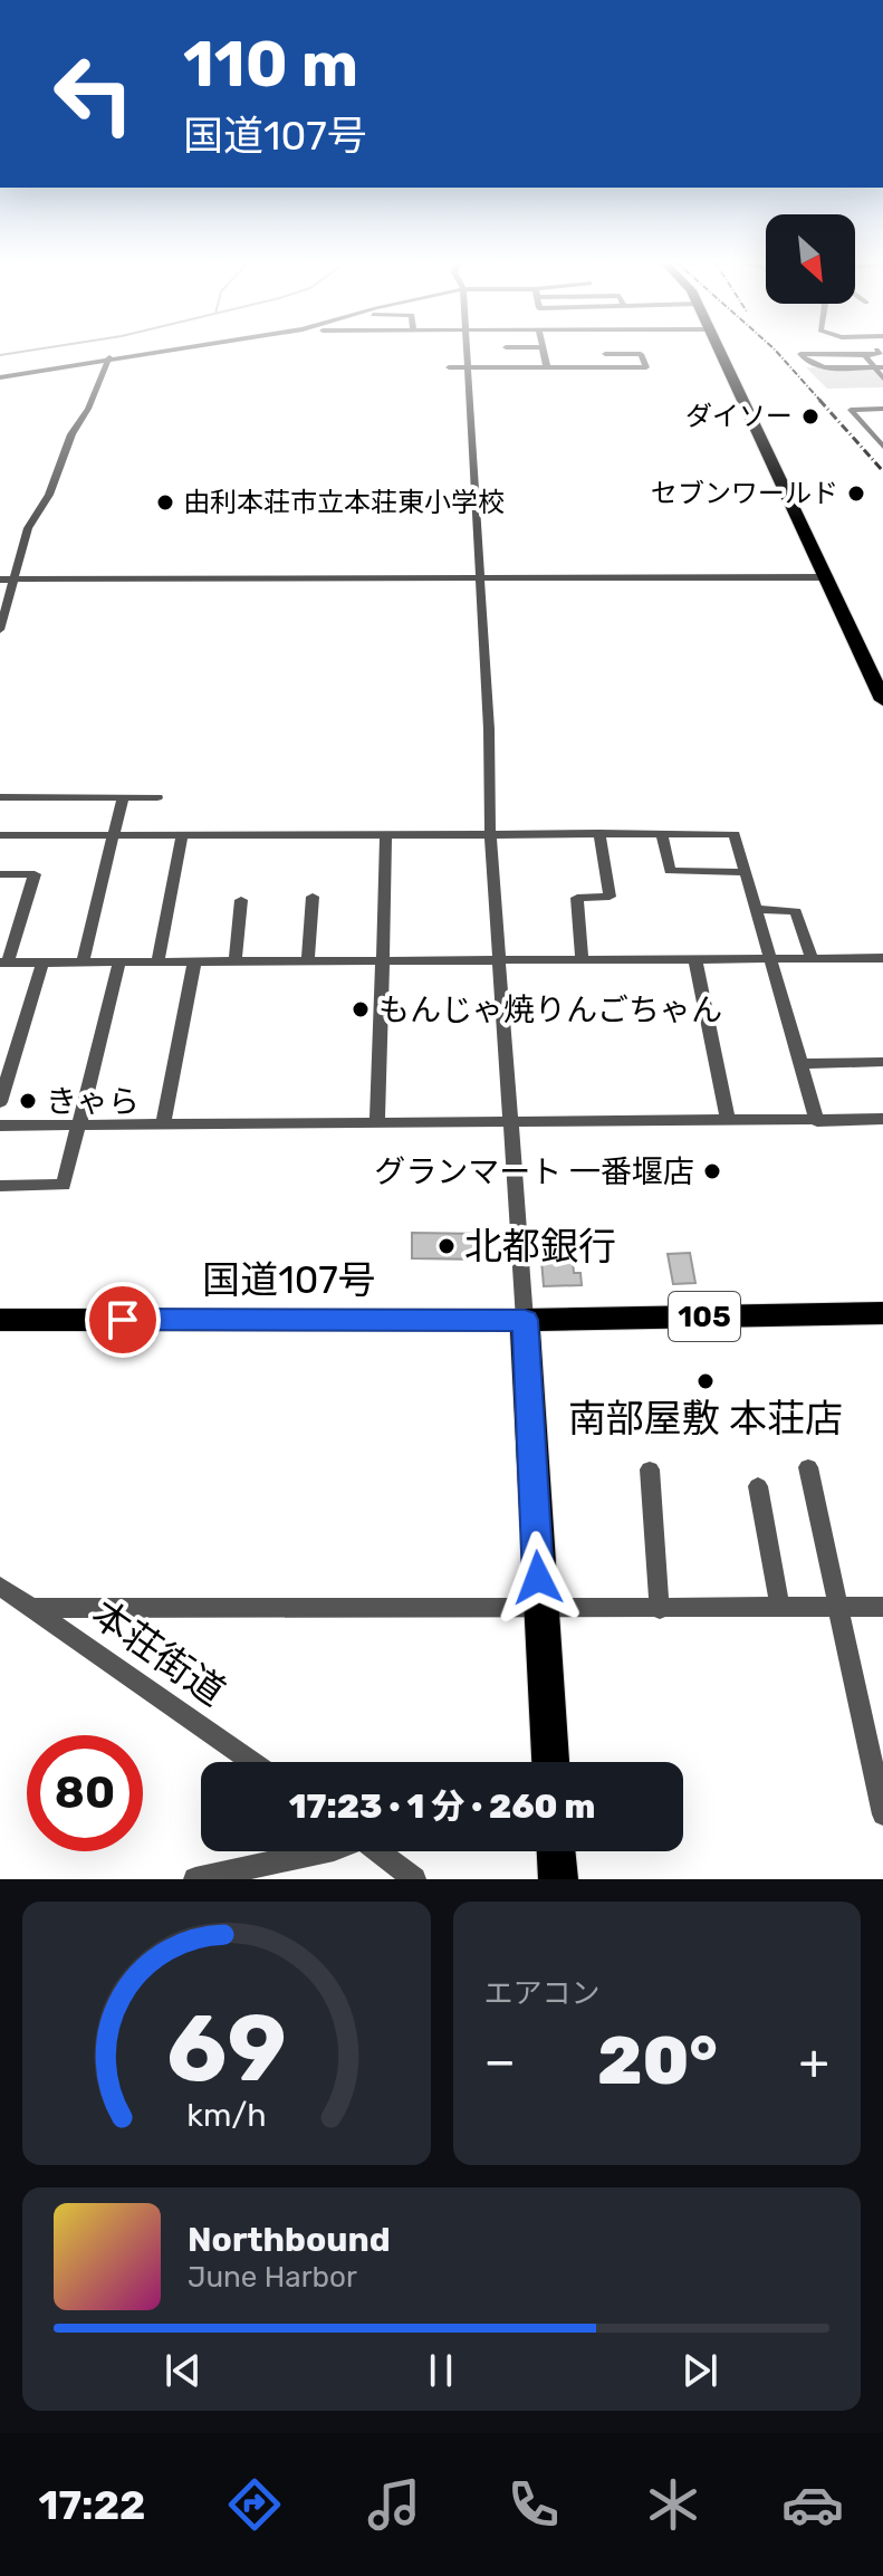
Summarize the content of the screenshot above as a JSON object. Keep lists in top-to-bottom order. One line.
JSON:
{"streets":{"highway":["国道107号","105"],"street":["本荘街道"]},"crossings":[["国道107号","105"]],"places":["ダイソー","セブンワールド","由利本荘市立本荘東小学校","もんじゃ焼りんごちゃん","きゃら","グランマート 一番堰店","北都銀行","南部屋敷 本荘店"],"north":"bottom right","page":{"turn":["110 m","国道107号"],"limit":"80","trip":"17:23 · 1 分 · 260 m","tile":"エアコン","heat":["−","20°","+"],"song":["Northbound","June Harbor"],"tabs":"17:22","gauge":["69","km/h"]}}
